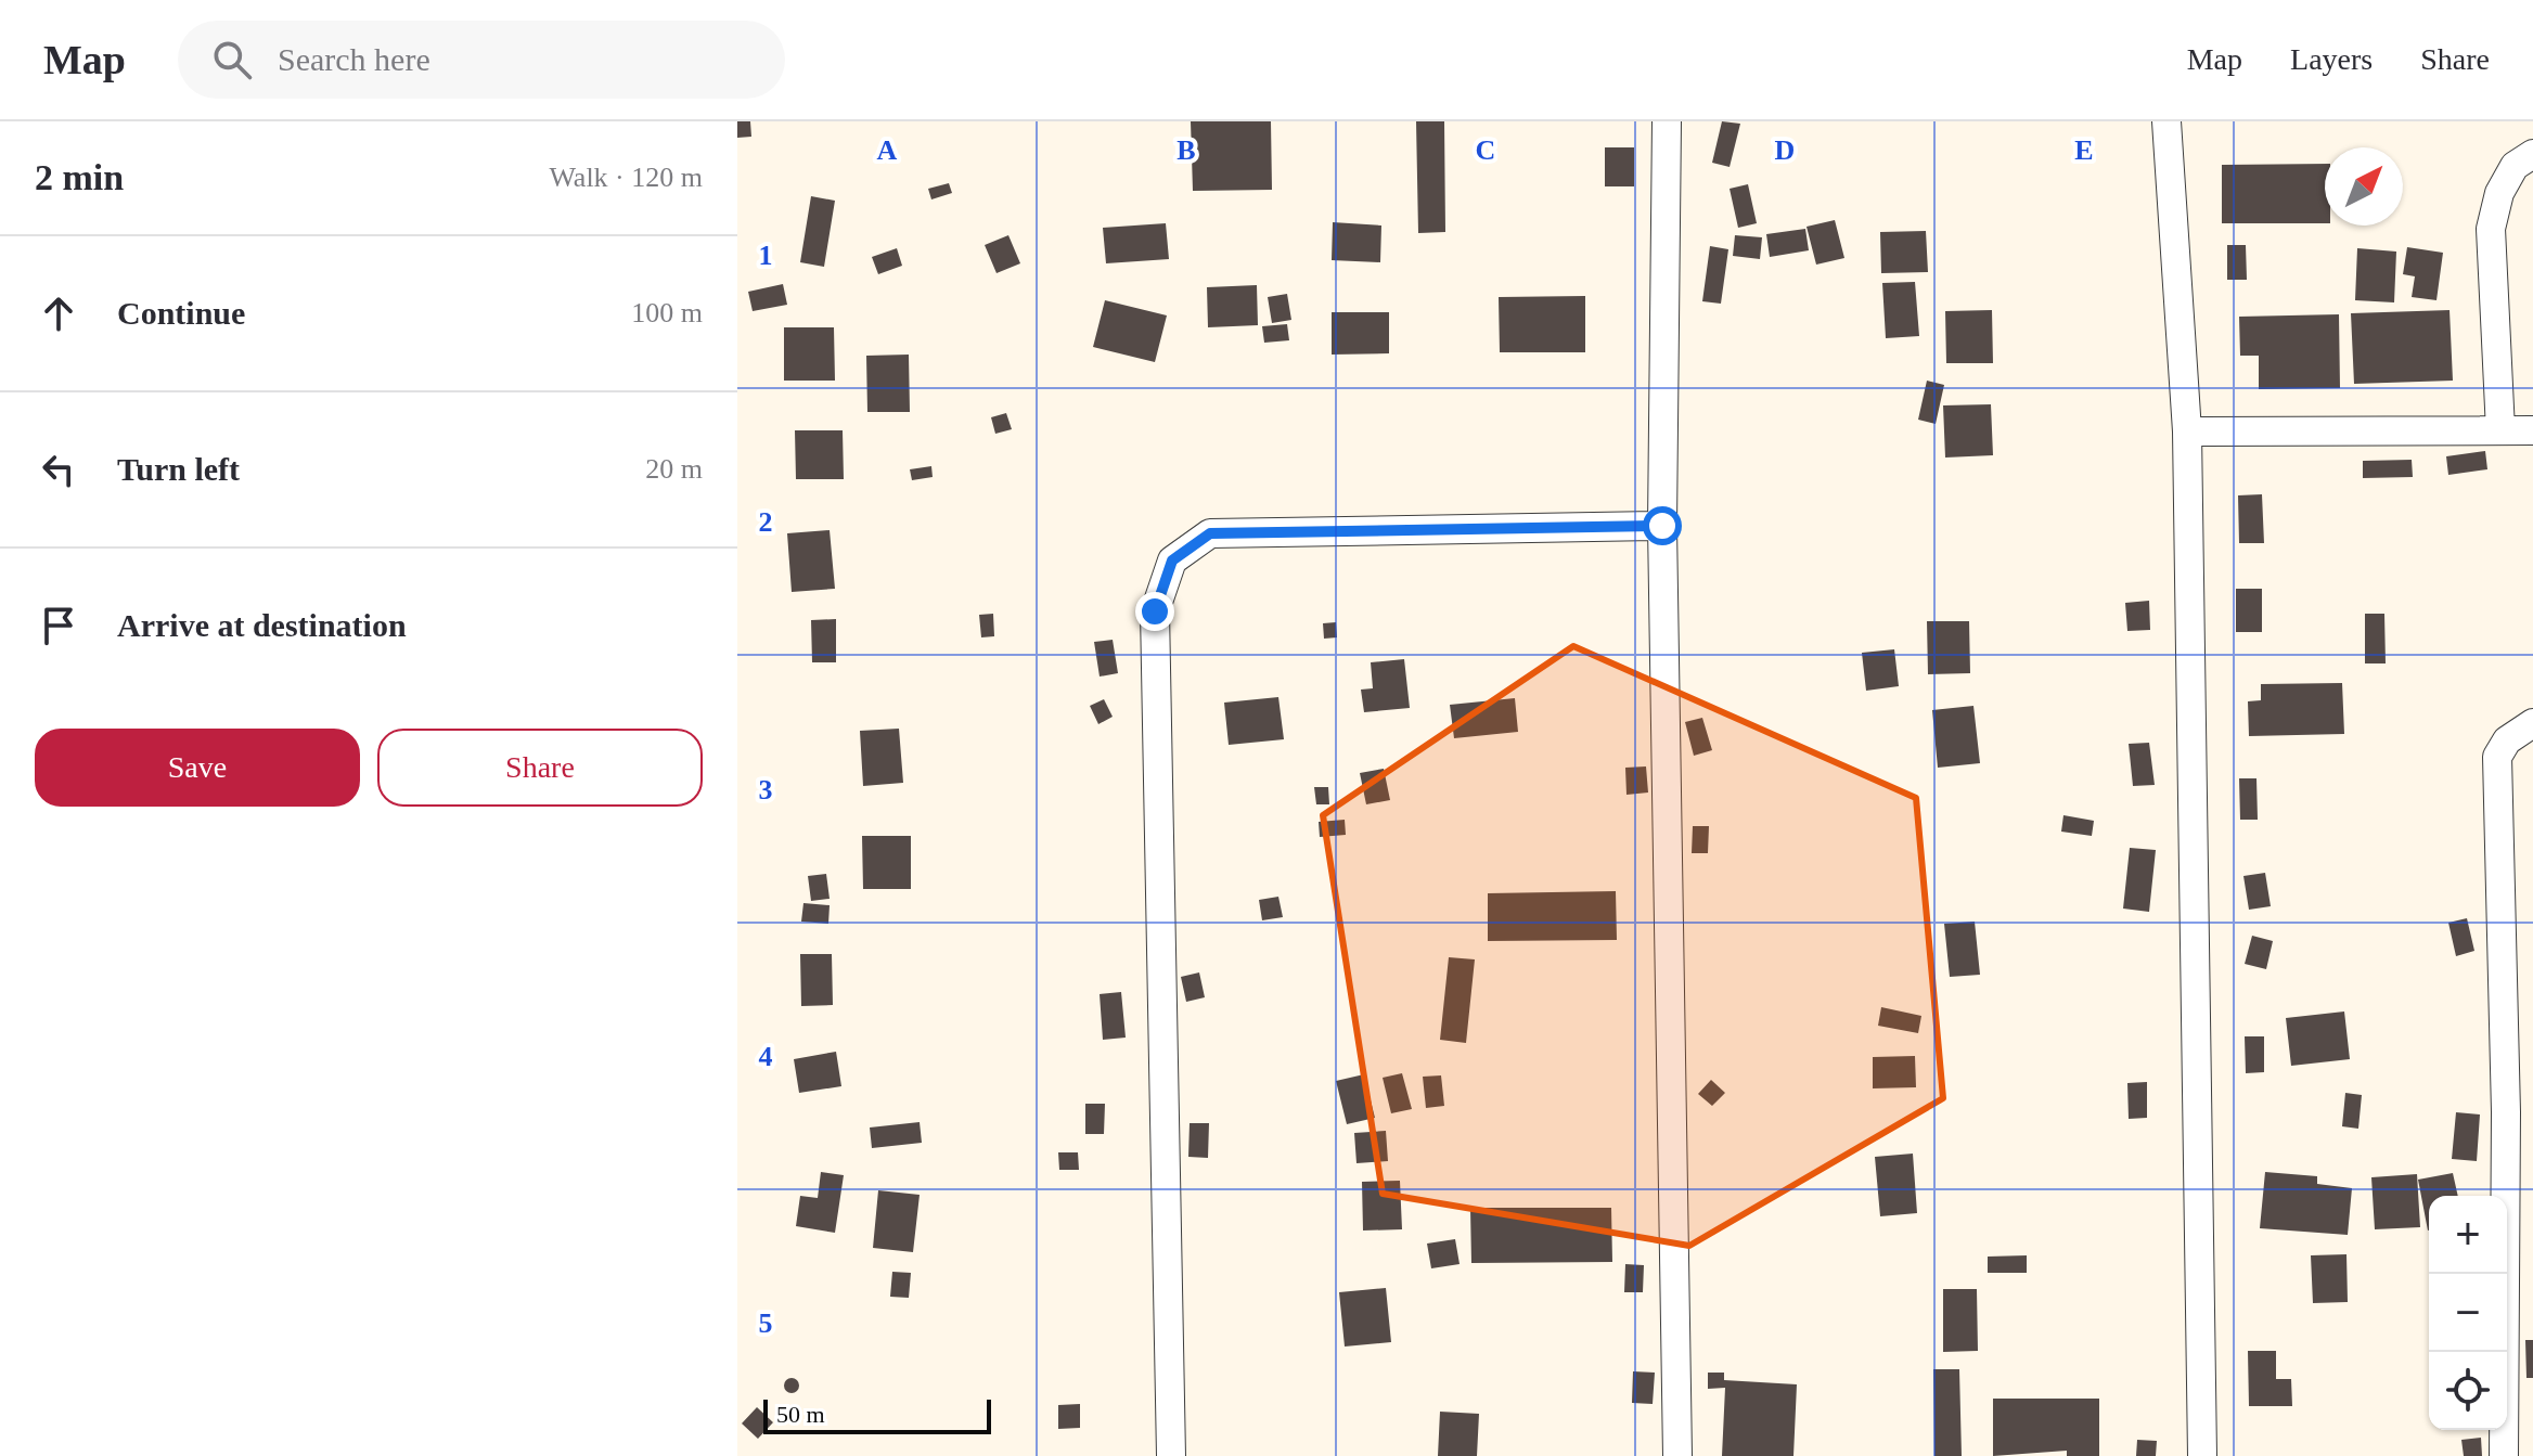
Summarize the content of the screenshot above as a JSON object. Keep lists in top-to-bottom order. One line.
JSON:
{"scale_bar":"50 m","north":"top right","page":{"header":"Map","search":"Search here","nav":["Map","Layers","Share"],"heading":["2 min","Walk · 120 m"],"list":[["Continue","100 m"],["Turn left","20 m"],"Arrive at destination"],"buttons":["Save","Share"],"map_buttons":["+","−"],"scale":"50 m"},"grid":{"columns":["A","B","C","D","E"],"rows":["1","2","3","4","5"]}}
